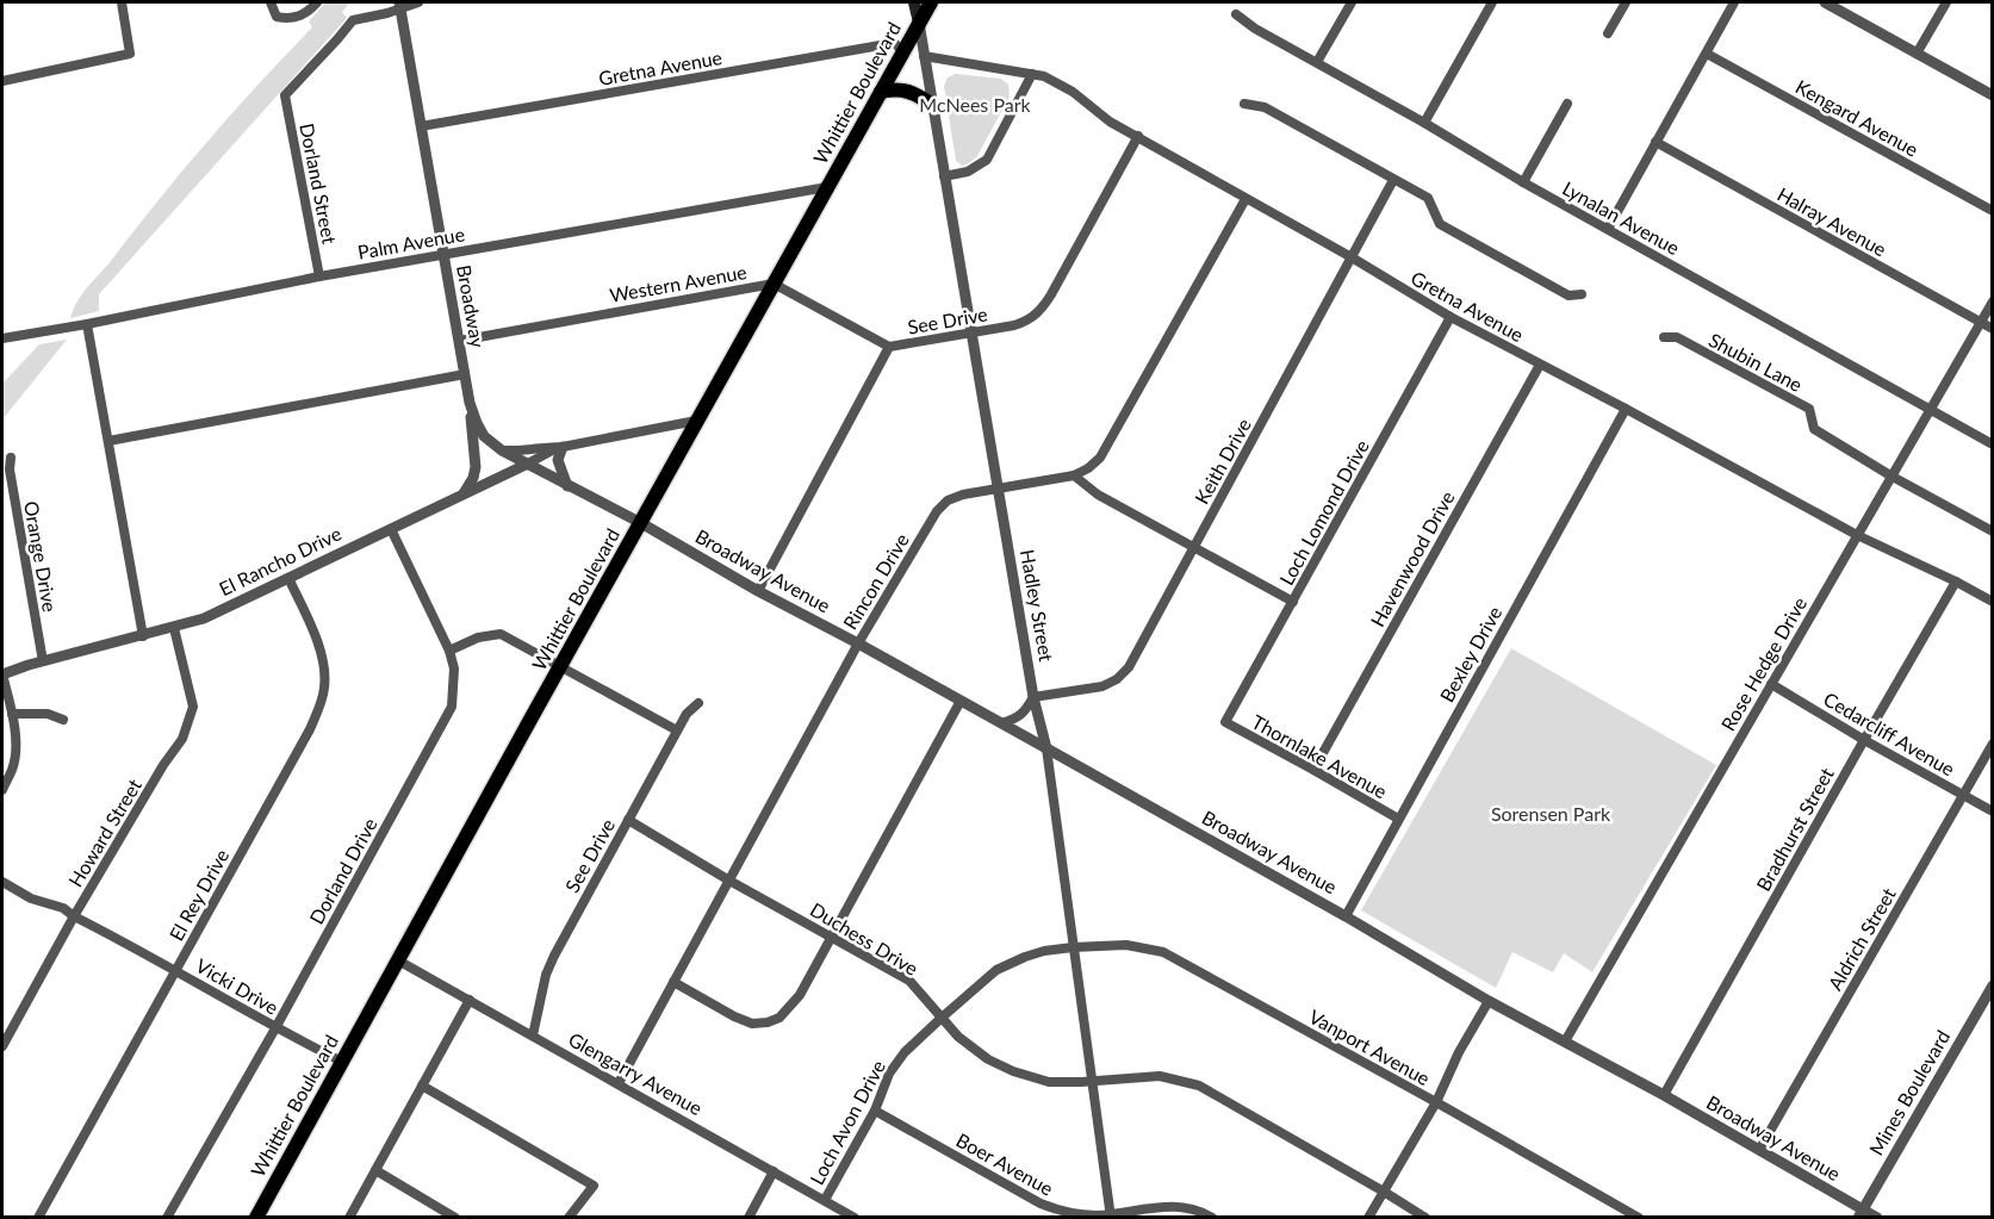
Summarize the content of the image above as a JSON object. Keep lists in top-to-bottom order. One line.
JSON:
{"streets":{"main road":["Whittier Boulevard","Hadley Street"],"street":["Gretna Avenue","Kengard Avenue","Dorland Street","Lynalan Avenue","Halray Avenue","Palm Avenue","Western Avenue","Broadway","See Drive","Shubin Lane","Keith Drive","Loch Lomond Drive","Orange Drive","Havenwood Drive","El Rancho Drive","Broadway Avenue","Rincon Drive","Bexley Drive","Rose Hedge Drive","Cedarcliff Avenue","Thornlake Avenue","Bradhurst Street","Howard Street","Dorland Drive","El Rey Drive","Duchess Drive","Aldrich Street","Vicki Drive","Vanport Avenue","Glengarry Avenue","Mines Boulevard","Loch Avon Drive","Boer Avenue"]},"crossings":[["Gretna Avenue","Whittier Boulevard"],["Gretna Avenue","Broadway"],["Gretna Avenue","See Drive"],["Gretna Avenue","Keith Drive"],["Gretna Avenue","Loch Lomond Drive"],["Gretna Avenue","Havenwood Drive"],["Gretna Avenue","Rincon Drive"],["Gretna Avenue","Hadley Street"],["Gretna Avenue","Bexley Drive"],["Gretna Avenue","Rose Hedge Drive"],["Gretna Avenue","Bradhurst Street"],["Whittier Boulevard","Palm Avenue"],["Whittier Boulevard","Western Avenue"],["Whittier Boulevard","Broadway"],["Whittier Boulevard","El Rancho Drive"],["Whittier Boulevard","Broadway Avenue"],["Whittier Boulevard","Hadley Street"],["Whittier Boulevard","Vicki Drive"],["Whittier Boulevard","Glengarry Avenue"],["Dorland Street","Palm Avenue"],["Dorland Street","Broadway"],["Lynalan Avenue","Rose Hedge Drive"],["Halray Avenue","Rose Hedge Drive"],["Palm Avenue","Broadway"],["Western Avenue","Broadway"],["Western Avenue","See Drive"],["Broadway","El Rancho Drive"],["Broadway","Broadway Avenue"],["See Drive","Broadway Avenue"],["See Drive","Hadley Street"],["See Drive","Duchess Drive"],["See Drive","Glengarry Avenue"],["Shubin Lane","Rose Hedge Drive"],["Keith Drive","Hadley Street"],["Loch Lomond Drive","Thornlake Avenue"],["Orange Drive","El Rancho Drive"],["Havenwood Drive","Thornlake Avenue"],["El Rancho Drive","Howard Street"],["El Rancho Drive","Dorland Drive"],["El Rancho Drive","El Rey Drive"],["Broadway Avenue","Rincon Drive"],["Broadway Avenue","Hadley Street"],["Broadway Avenue","Bexley Drive"],["Broadway Avenue","Rose Hedge Drive"],["Broadway Avenue","Bradhurst Street"],["Broadway Avenue","Aldrich Street"],["Broadway Avenue","Mines Boulevard"],["Rincon Drive","Hadley Street"],["Rincon Drive","Duchess Drive"],["Rincon Drive","Glengarry Avenue"],["Hadley Street","Duchess Drive"],["Hadley Street","Vanport Avenue"],["Hadley Street","Loch Avon Drive"],["Hadley Street","Boer Avenue"],["Bexley Drive","Thornlake Avenue"],["Rose Hedge Drive","Cedarcliff Avenue"],["Cedarcliff Avenue","Bradhurst Street"],["Cedarcliff Avenue","Aldrich Street"],["Howard Street","Vicki Drive"],["Dorland Drive","Vicki Drive"],["El Rey Drive","Vicki Drive"],["Duchess Drive","Loch Avon Drive"],["Vanport Avenue","Loch Avon Drive"],["Glengarry Avenue","Loch Avon Drive"],["Loch Avon Drive","Boer Avenue"]],"parks":["McNees Park","Sorensen Park"]}
